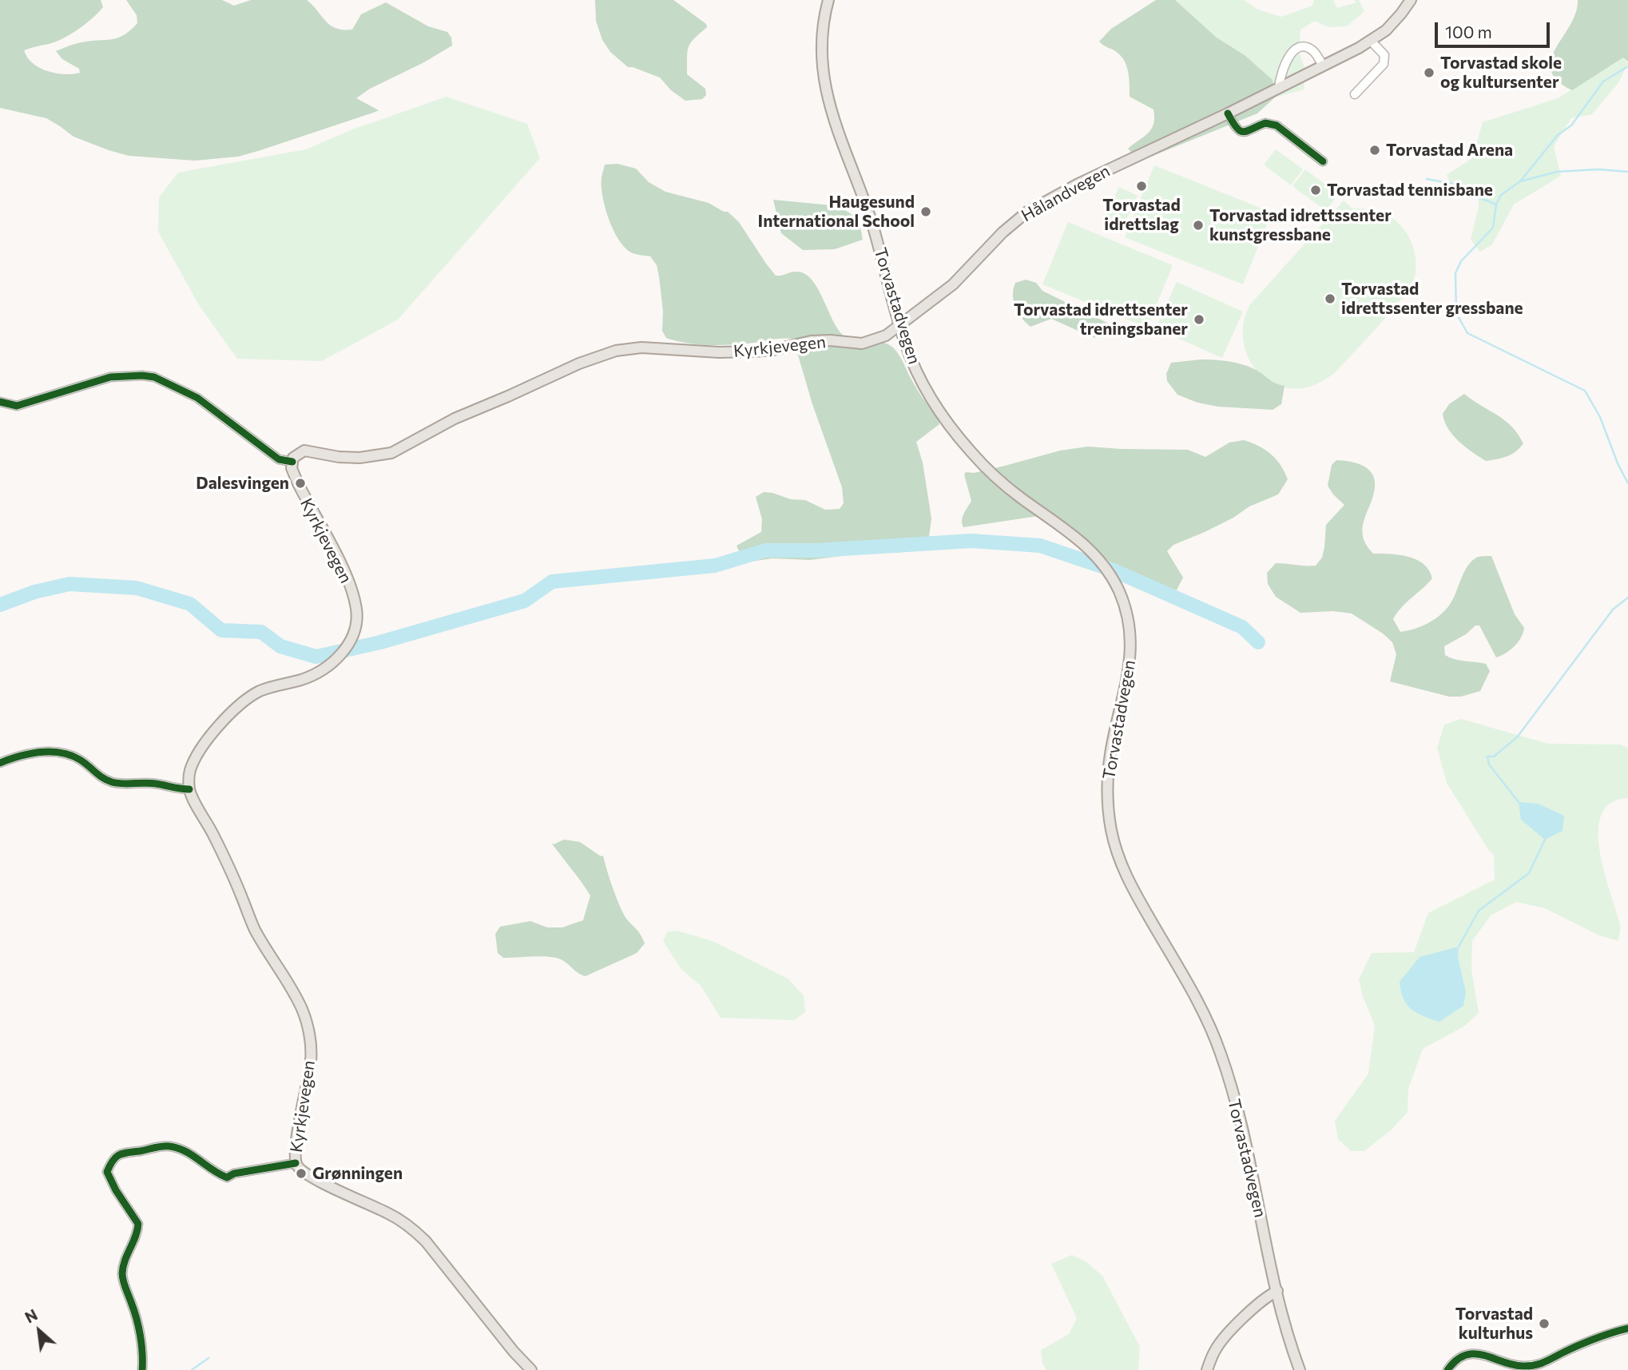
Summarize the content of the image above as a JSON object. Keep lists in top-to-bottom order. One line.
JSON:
{"streets":{"main road":["Hålandvegen","Torvastadvegen","Kyrkjevegen"]},"crossings":[["Hålandvegen","Torvastadvegen"],["Hålandvegen","Kyrkjevegen"],["Torvastadvegen","Kyrkjevegen"]],"places":["Torvastad skole og kultursenter","Torvastad Arena","Torvastad idrettslag","Torvastad tennisbane","Haugesund International School","Torvastad idrettssenter kunstgressbane","Torvastad idrettssenter gressbane","Torvastad idrettsenter treningsbaner","Dalesvingen","Grønningen","Torvastad kulturhus"],"scale_bar":"100 m","north":"top left"}
